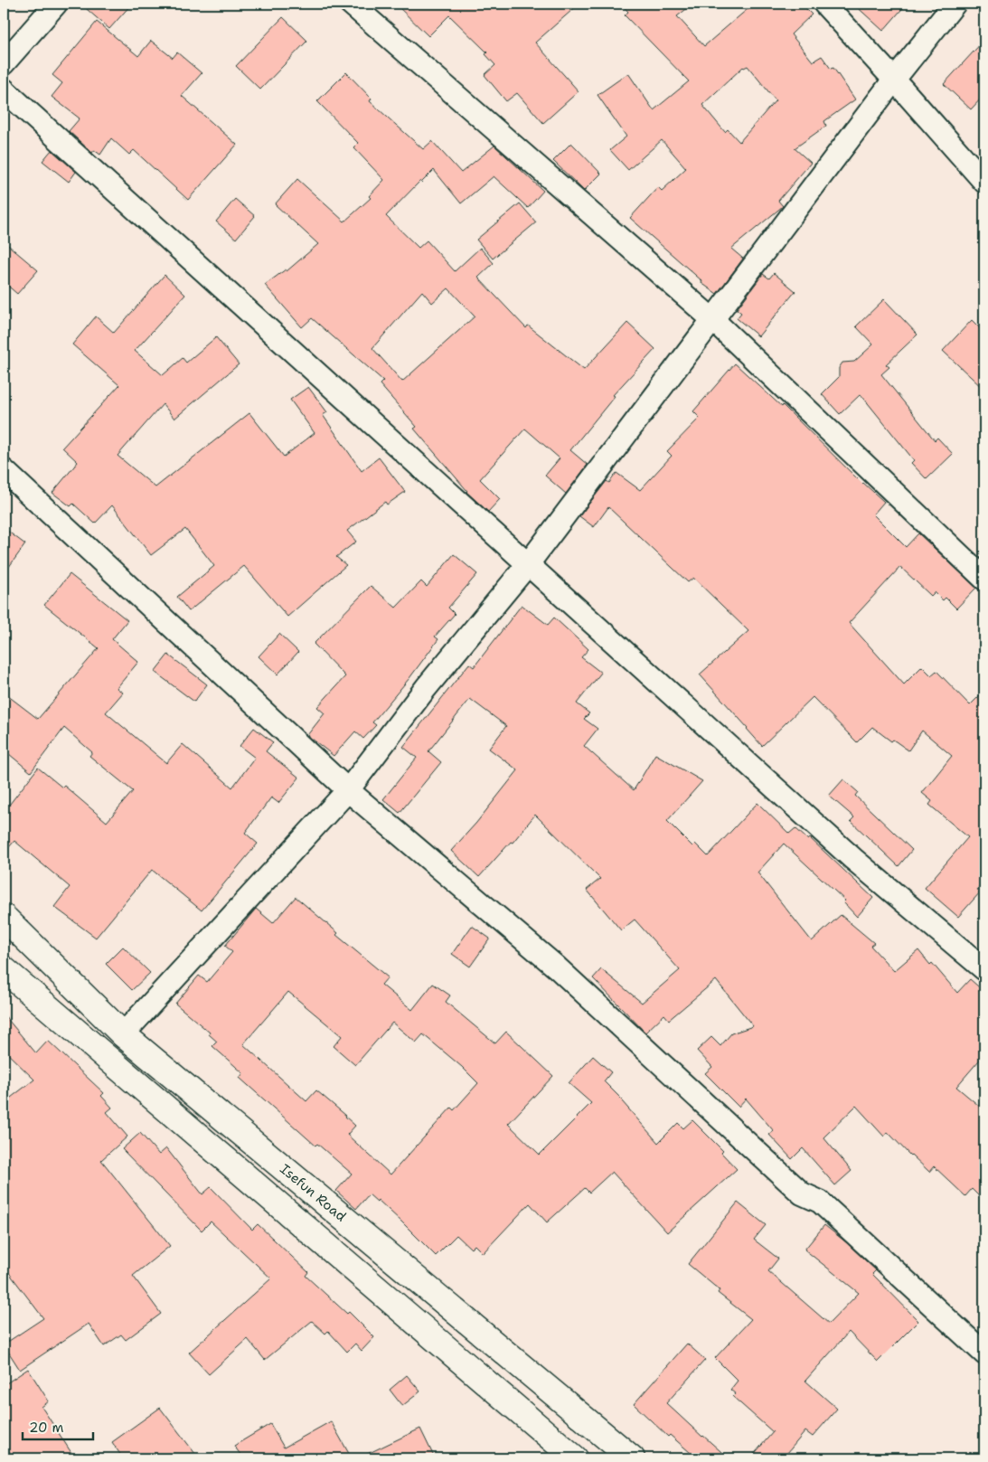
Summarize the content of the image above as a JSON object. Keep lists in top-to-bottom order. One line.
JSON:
{"streets":{"street":["Isefun Road"]},"scale_bar":"20 m"}
